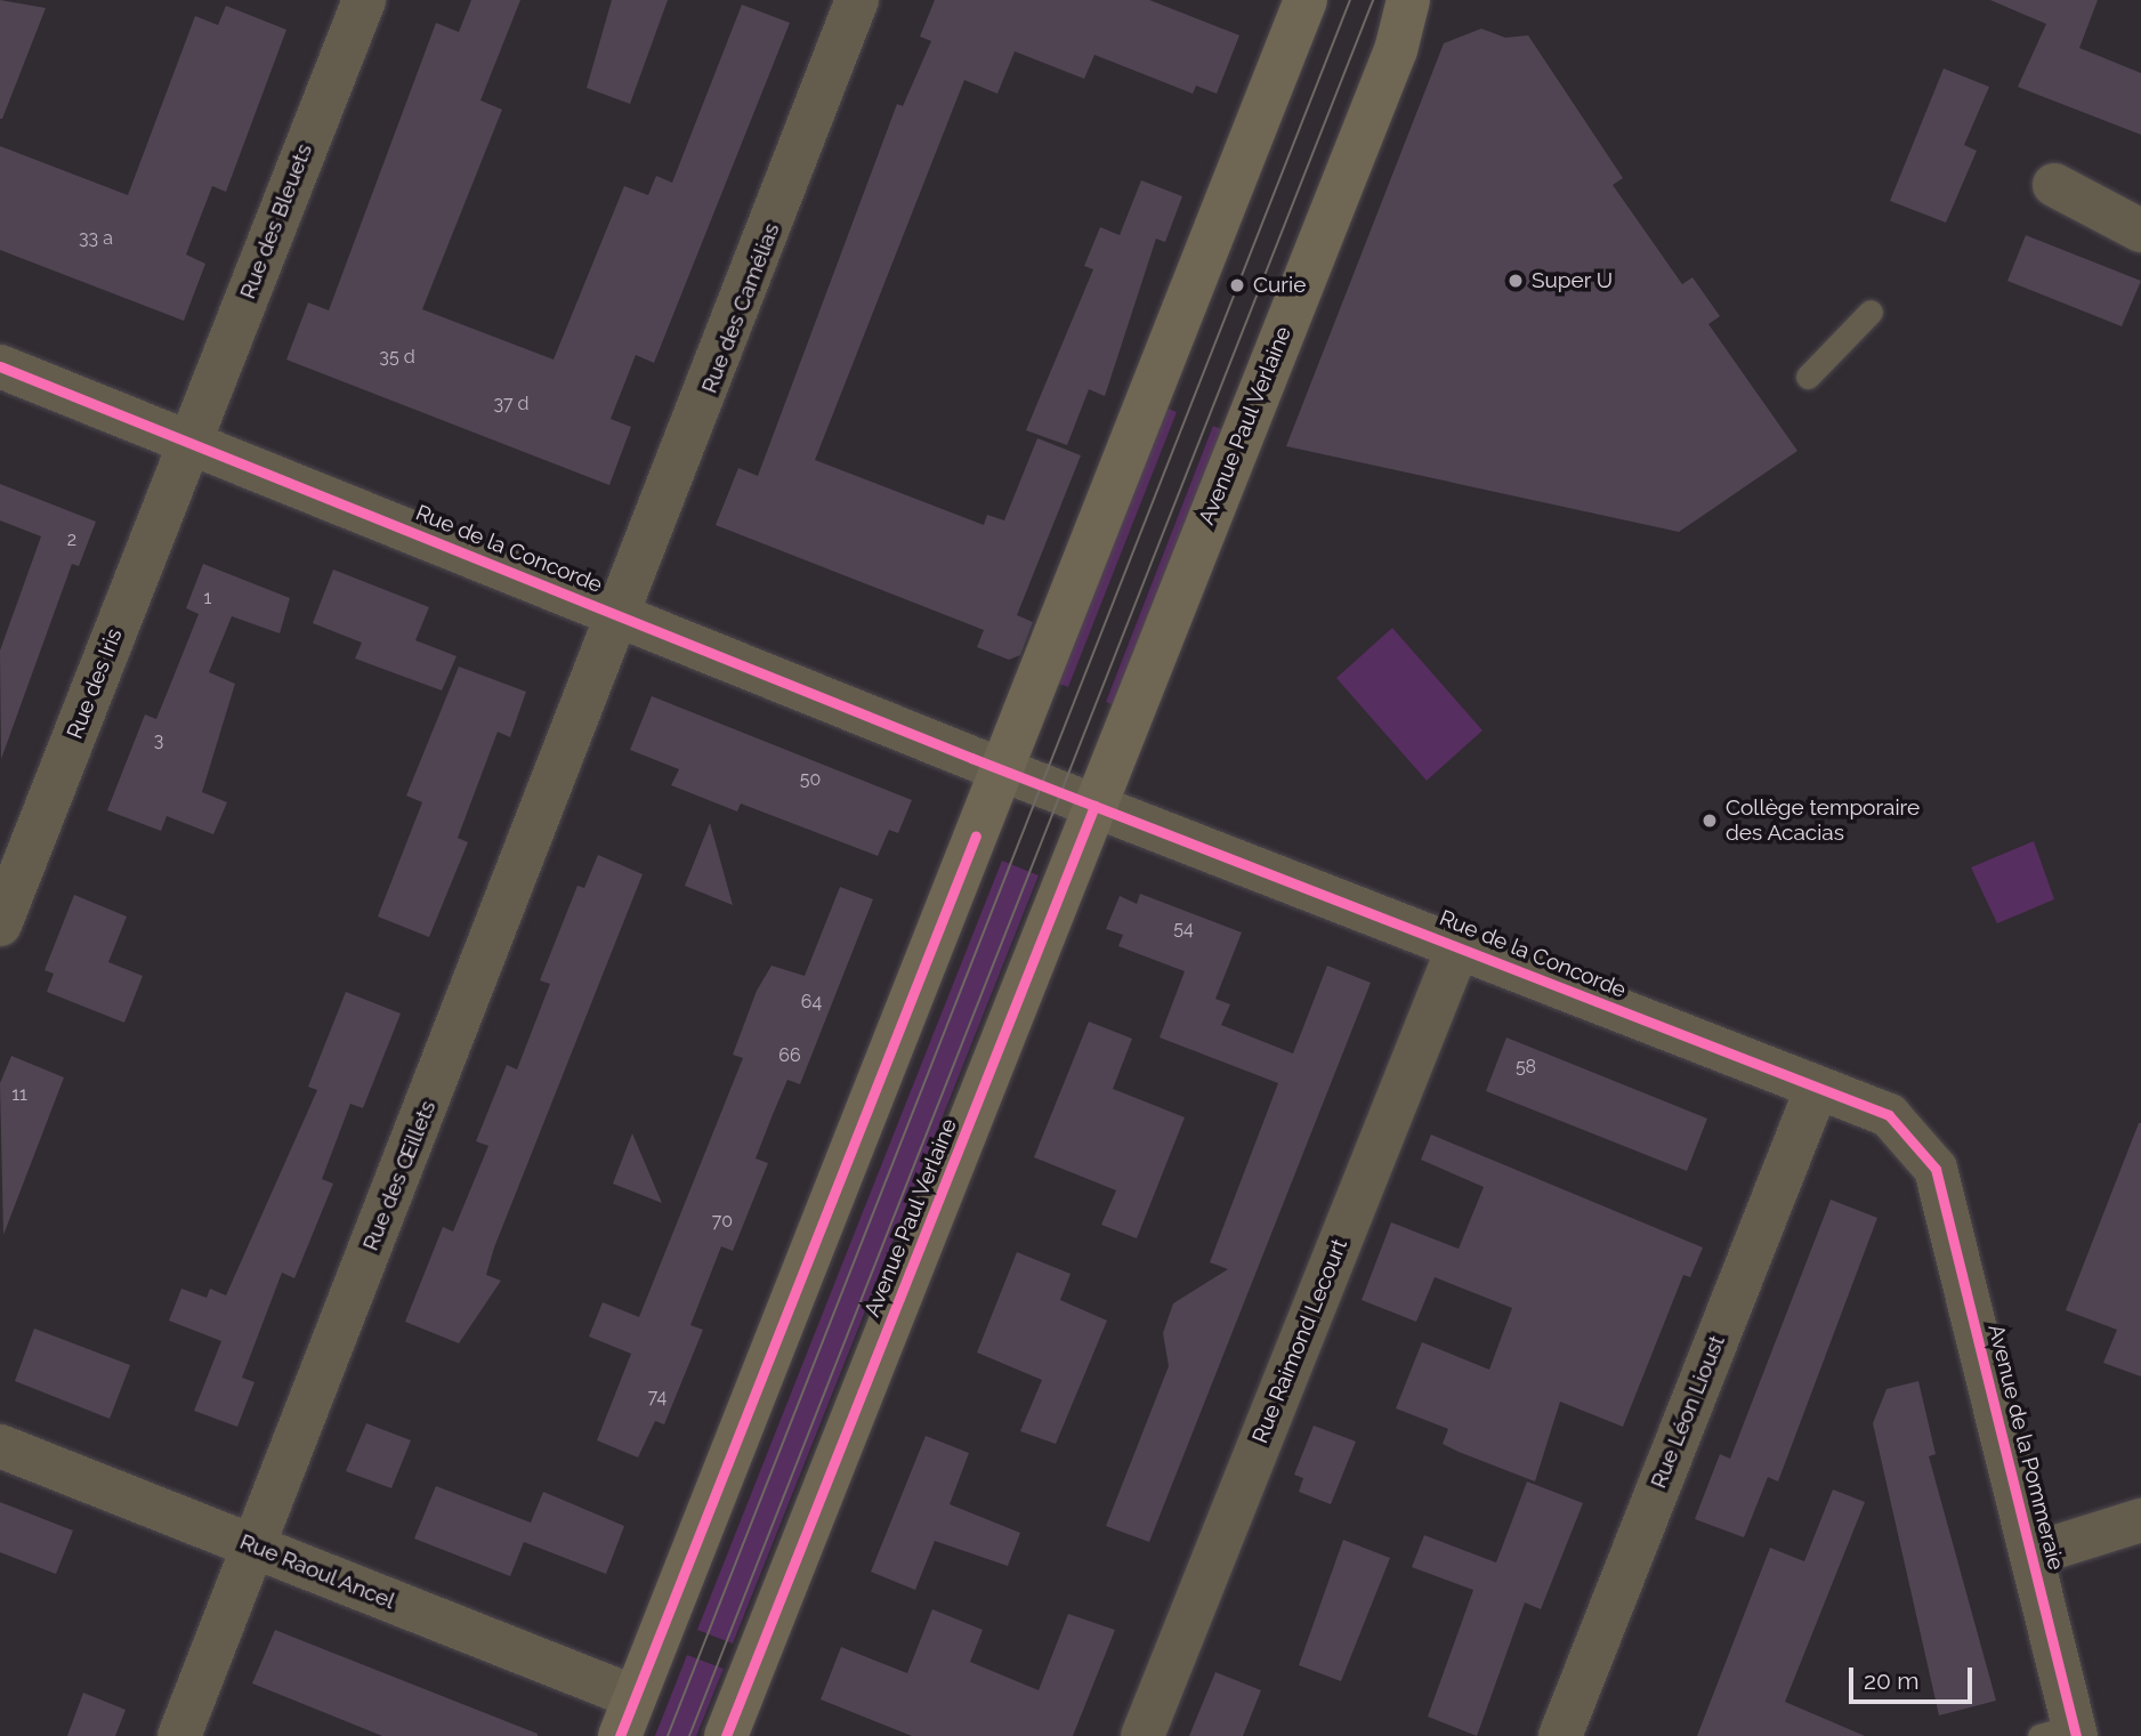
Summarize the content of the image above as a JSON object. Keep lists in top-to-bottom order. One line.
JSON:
{"streets":{"street":["Rue des Bleuets","Rue des Camélias","Avenue Paul Verlaine","Rue de la Concorde","Rue des Iris","Rue des Œillets","Rue Raimond Lecourt","Rue Léon Lioust","Avenue de la Pommeraie","Rue Raoul Ancel"]},"crossings":[["Rue des Bleuets","Rue de la Concorde"],["Rue des Bleuets","Rue des Iris"],["Rue des Camélias","Rue de la Concorde"],["Rue des Camélias","Rue des Œillets"],["Avenue Paul Verlaine","Rue de la Concorde"],["Rue de la Concorde","Rue des Iris"],["Rue de la Concorde","Rue des Œillets"],["Rue de la Concorde","Rue Raimond Lecourt"],["Rue de la Concorde","Rue Léon Lioust"],["Rue de la Concorde","Avenue de la Pommeraie"],["Rue des Œillets","Rue Raoul Ancel"]],"places":["Super U","Curie","Collège temporaire des Acacias"],"house_numbers":["33 a","35 d","37 d","2","1","3","50","54","64","66","58","11","70","74"],"scale_bar":"20 m"}
